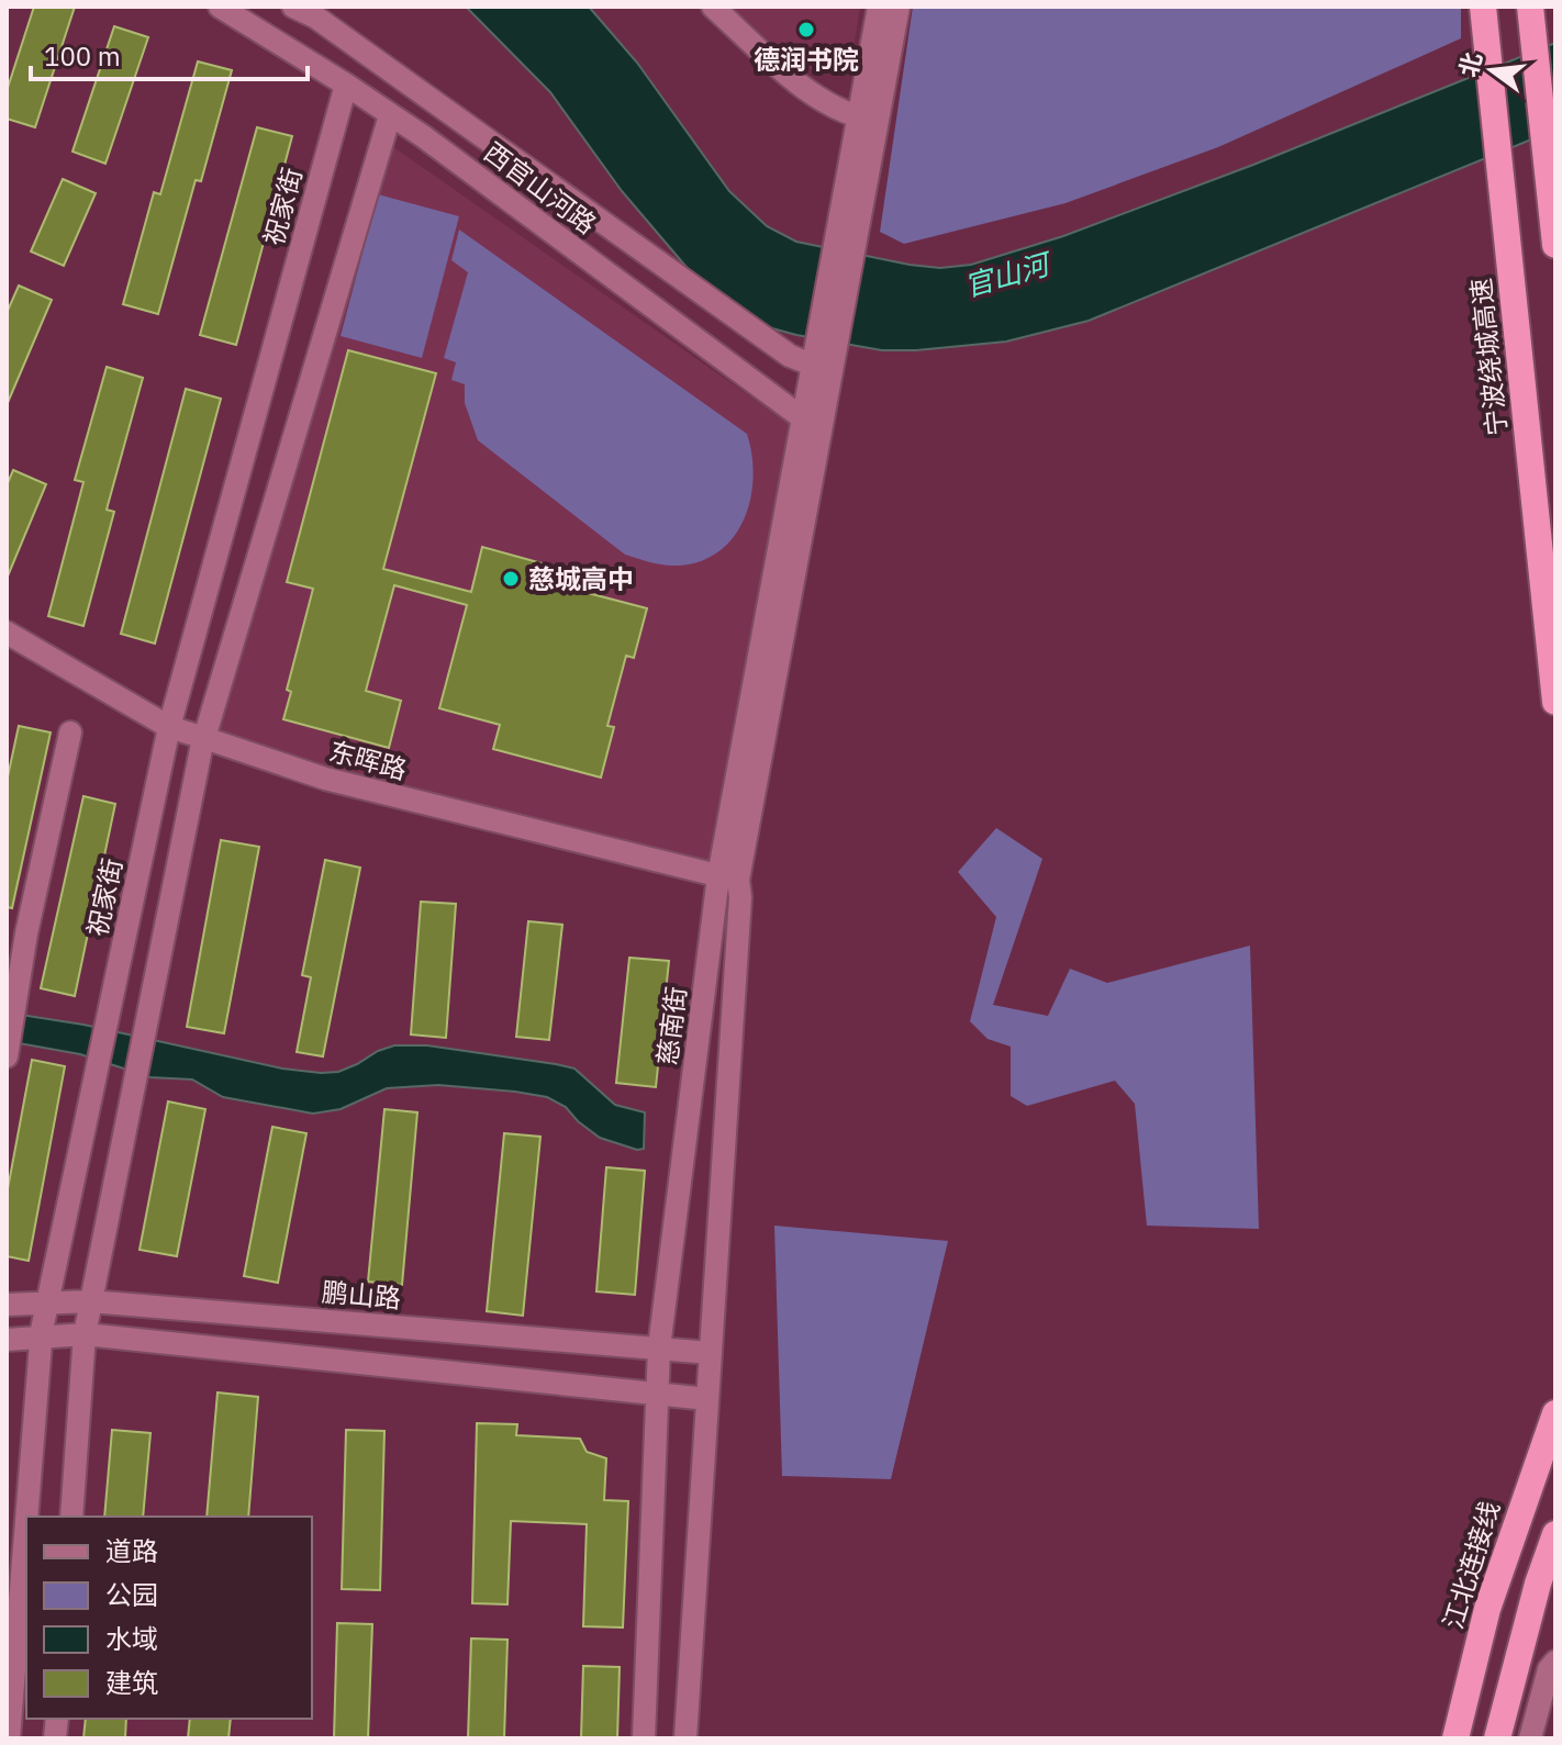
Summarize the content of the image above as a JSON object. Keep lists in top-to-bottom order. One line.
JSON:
{"streets":{"highway":["宁波绕城高速","江北连接线"],"street":["西官山河路","祝家街","东晖路","慈南街","鹏山路"]},"crossings":[["西官山河路","祝家街"],["西官山河路","慈南街"],["祝家街","东晖路"],["祝家街","鹏山路"],["东晖路","慈南街"],["慈南街","鹏山路"]],"water":["官山河"],"places":["德润书院","慈城高中"],"legend":["道路","公园","水域","建筑"],"scale_bar":"100 m","north":"left"}
